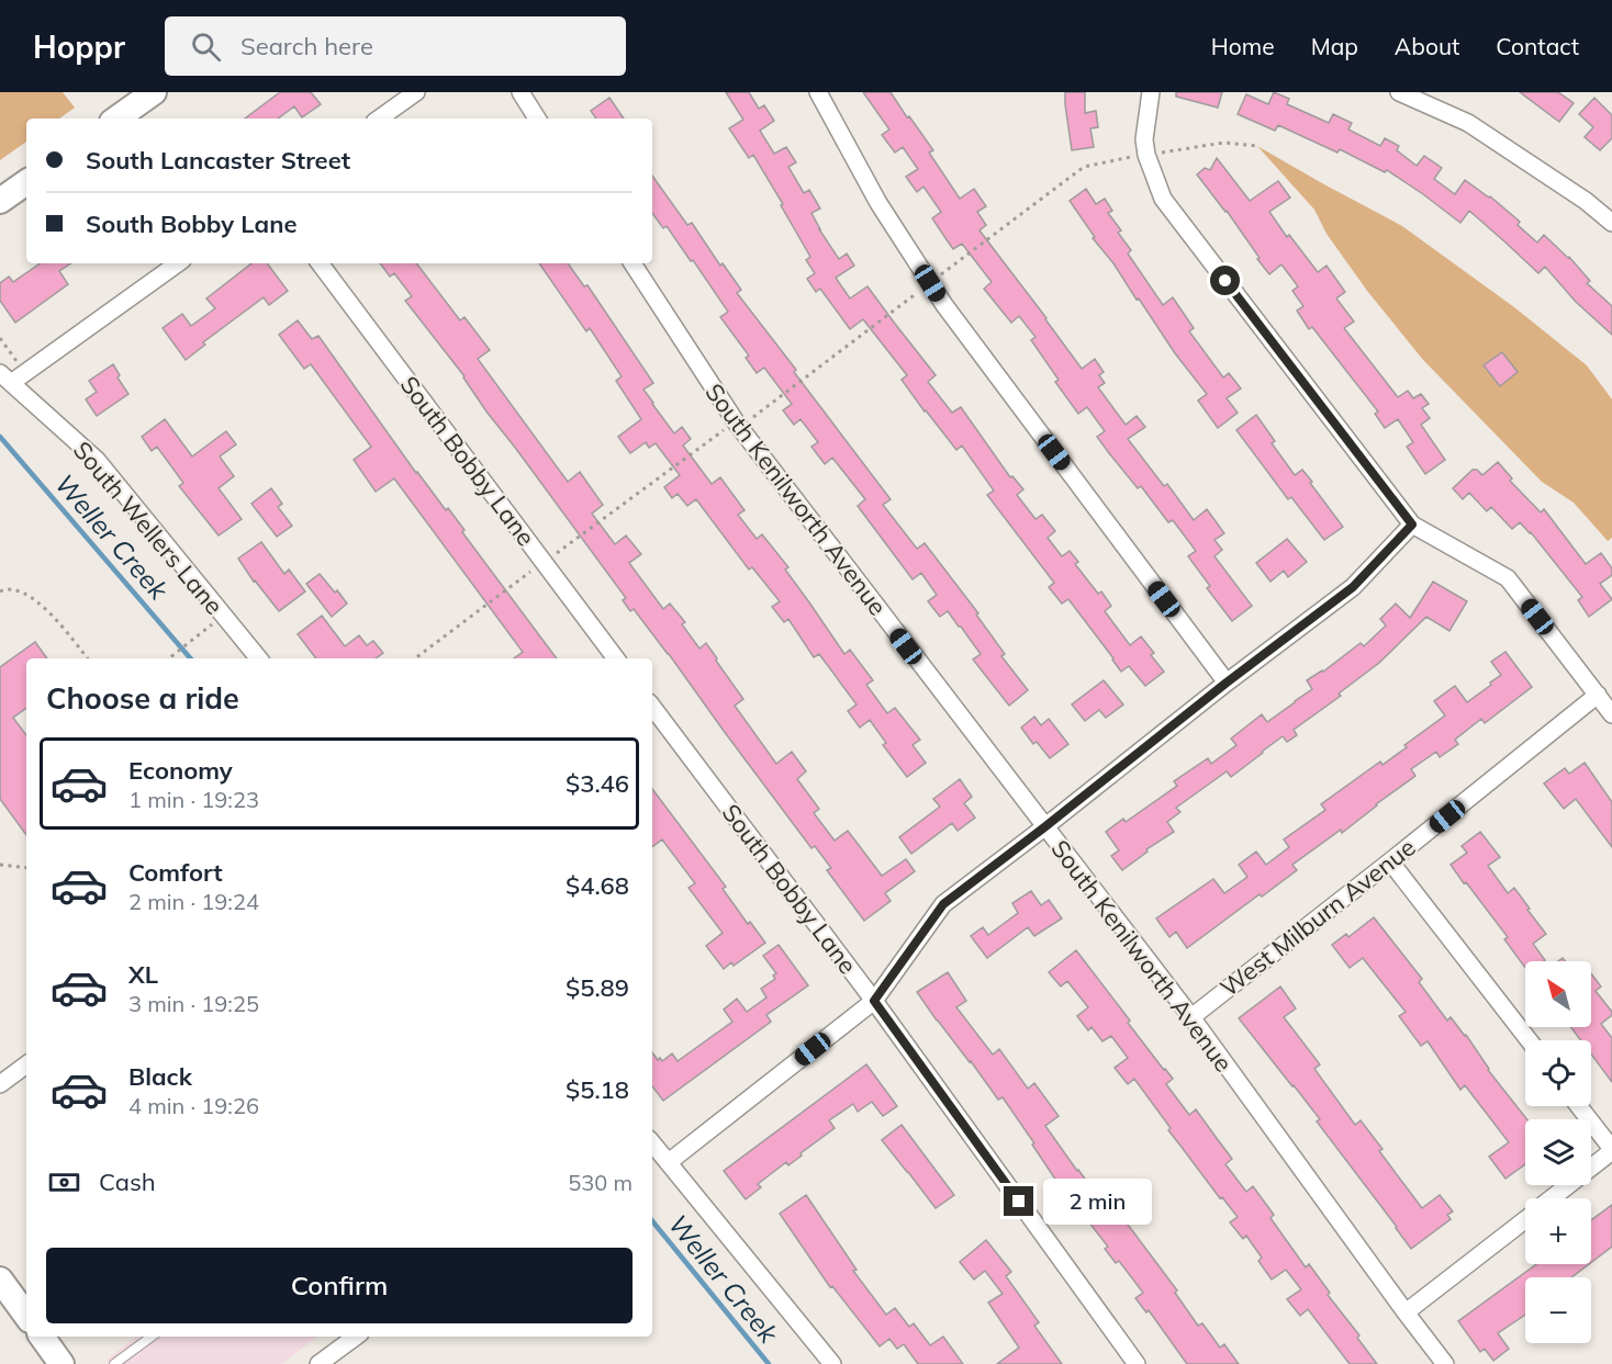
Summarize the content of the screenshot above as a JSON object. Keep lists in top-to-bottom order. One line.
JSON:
{"streets":{"street":["South Bobby Lane","South Kenilworth Avenue","South Wellers Lane","West Milburn Avenue"]},"crossings":[["South Kenilworth Avenue","West Milburn Avenue"]],"water":["Weller Creek"],"north":"top left","page":{"header":"Hoppr","search":"Search here","nav":["Home","Map","About","Contact"],"banner":["South Lancaster Street","South Bobby Lane"],"heading":"Choose a ride","list":[{"name":"Economy","note":"1 min · 19:23","value":"$3.46"},{"name":"Comfort","note":"2 min · 19:24","value":"$4.68"},{"name":"XL","note":"3 min · 19:25","value":"$5.89"},{"name":"Black","note":"4 min · 19:26","value":"$5.18"}],"map_buttons":["+","−"],"pay":["Cash","530 m"],"bubble":"2 min","buttons":"Confirm"}}
